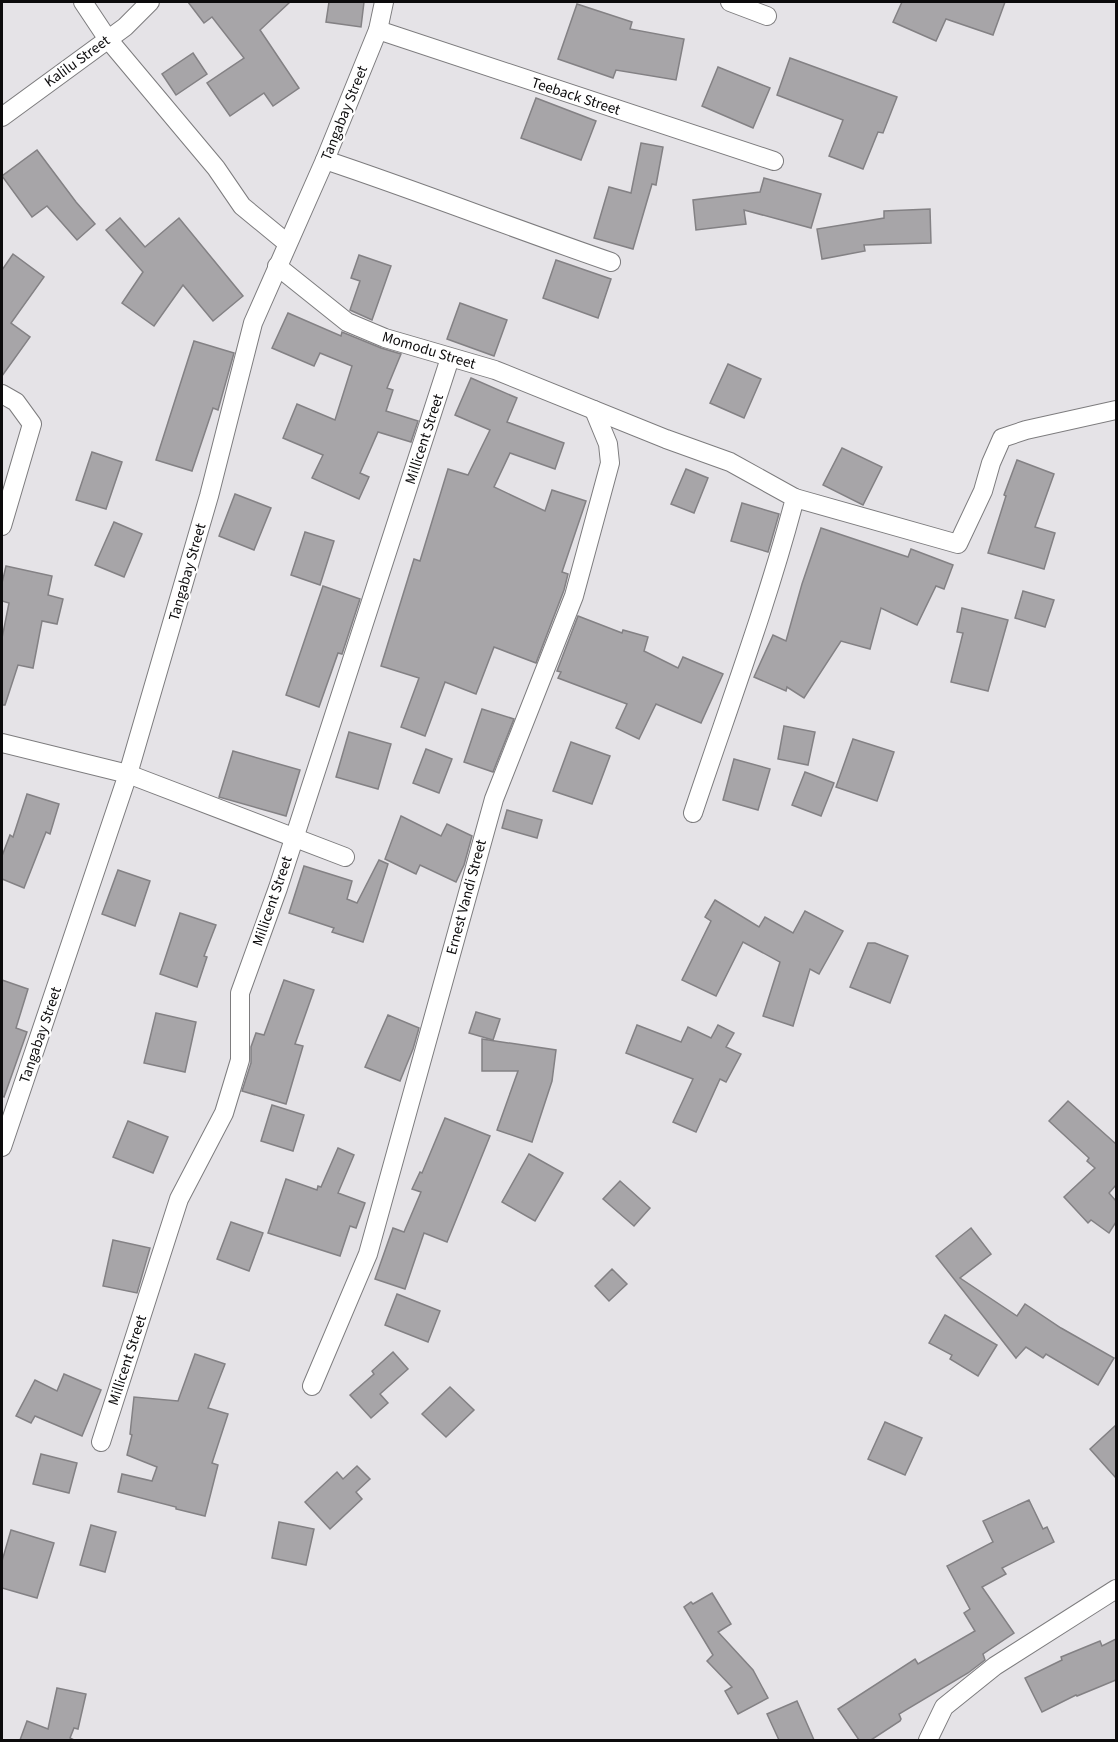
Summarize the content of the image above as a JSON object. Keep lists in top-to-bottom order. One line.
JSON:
{"streets":{"street":["Kalilu Street","Teeback Street","Tangabay Street","Momodu Street","Millicent Street","Ernest Vandi Street"]},"crossings":[["Teeback Street","Tangabay Street"],["Tangabay Street","Momodu Street"],["Momodu Street","Millicent Street"],["Momodu Street","Ernest Vandi Street"]]}
